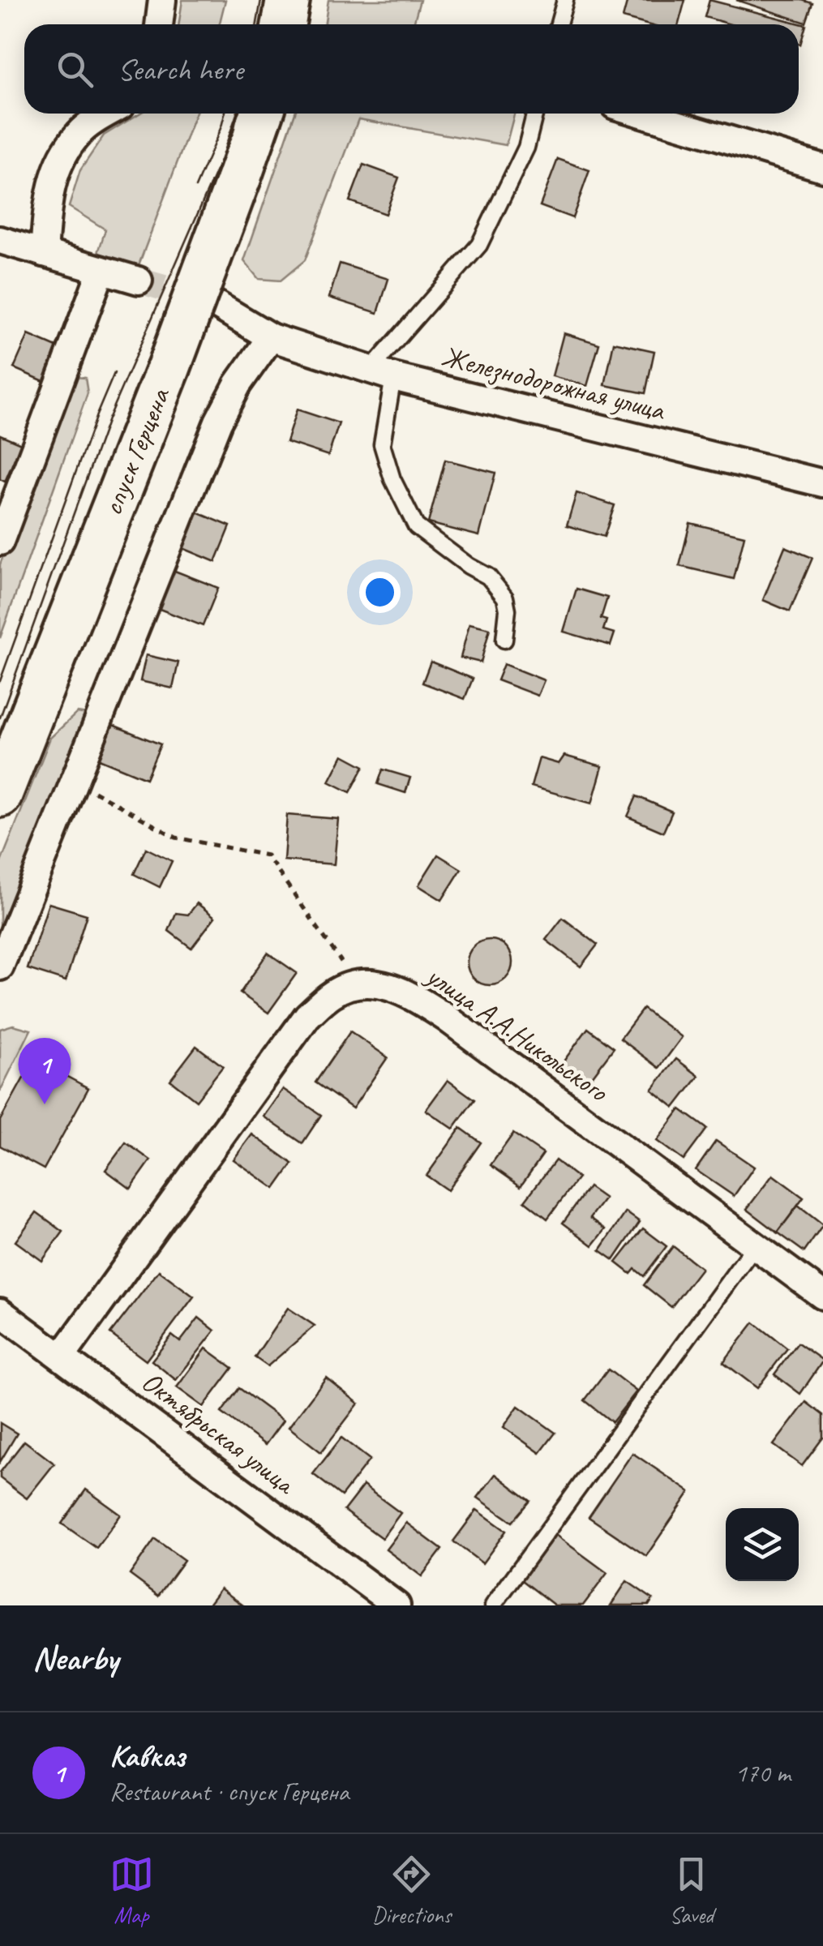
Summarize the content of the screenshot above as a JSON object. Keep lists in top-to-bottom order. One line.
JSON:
{"streets":{"main road":["спуск Герцена"],"street":["Железнодорожная улица","улица А.А.Никольского","Октябрьская улица"]},"page":{"search":"Search here","pins":"1","heading":"Nearby","list":[{"mark":"1","name":"Кавказ","note":"Restaurant · спуск Герцена","value":"170 m"}],"nav":["Map","Directions","Saved"]}}
